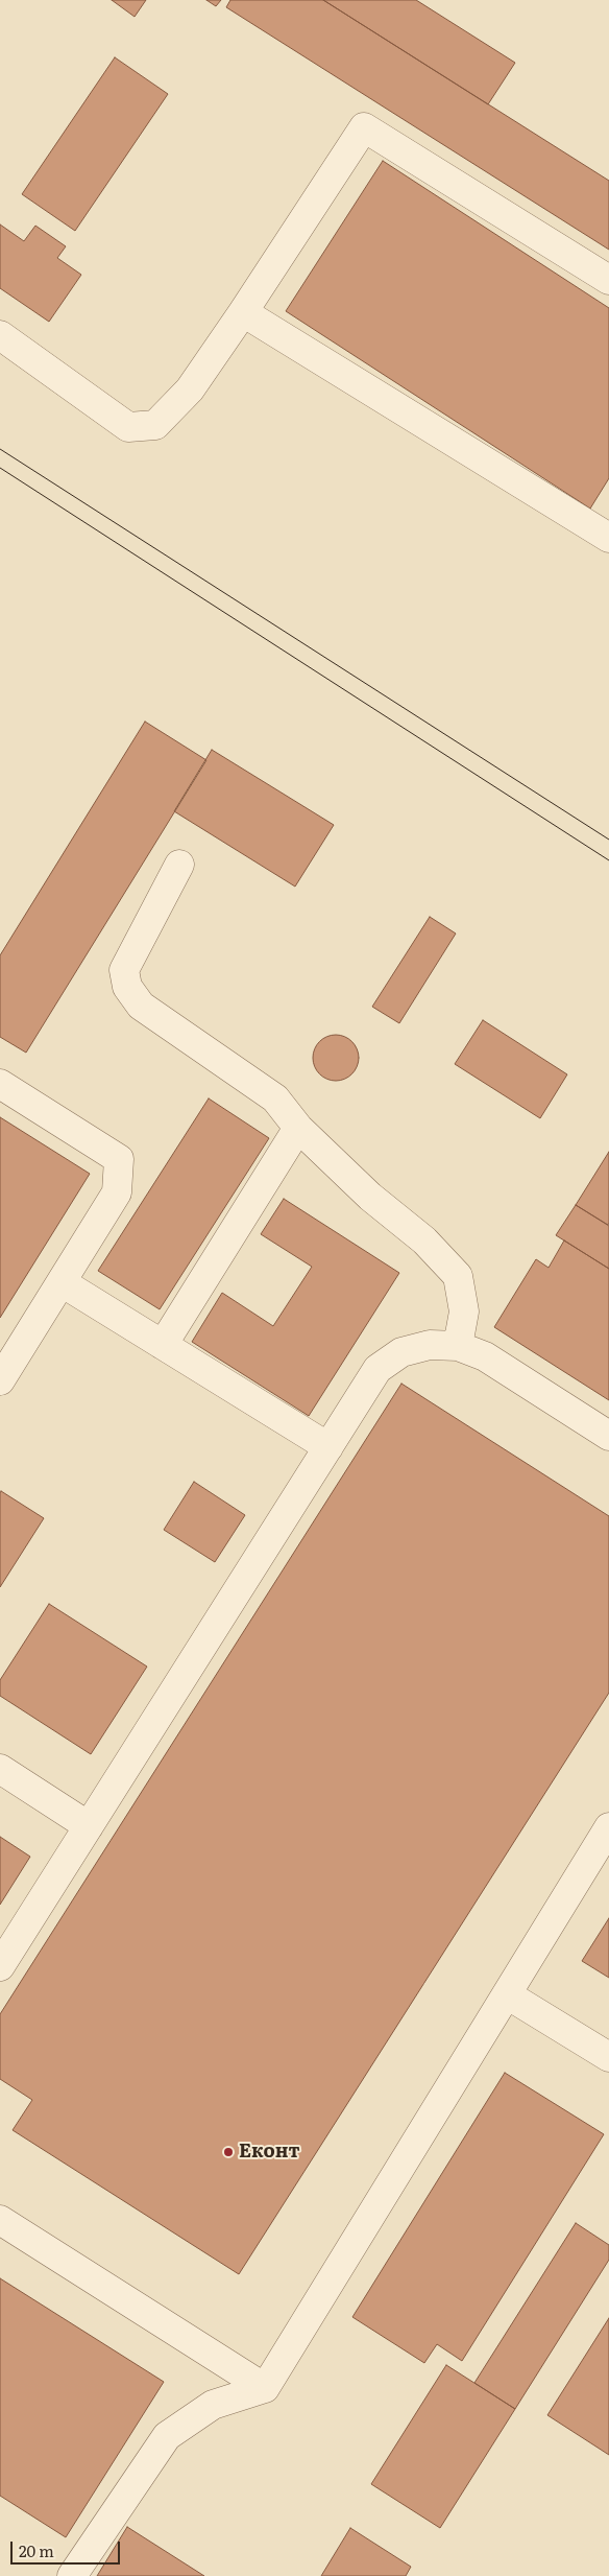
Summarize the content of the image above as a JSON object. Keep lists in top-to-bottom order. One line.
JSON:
{"places":["Еконт"],"scale_bar":"20 m"}
